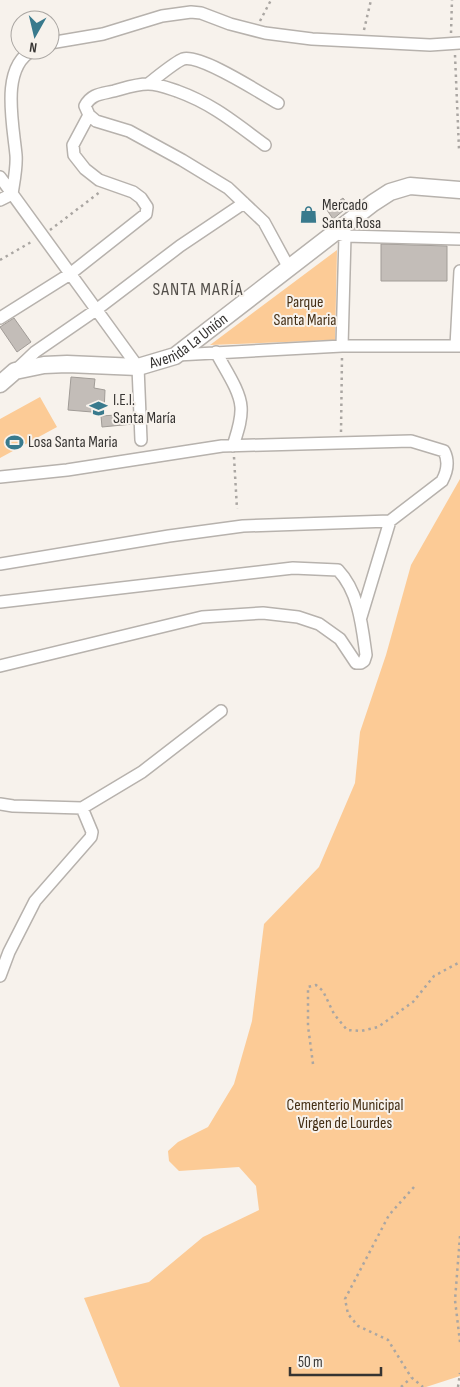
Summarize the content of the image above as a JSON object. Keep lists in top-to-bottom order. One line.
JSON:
{"streets":{"main road":["Avenida La Unión"]},"districts":["SANTA MARÍA"],"parks":["Parque Santa Maria","Cementerio Municipal Virgen de Lourdes"],"places":{"shop":["Mercado Santa Rosa"],"school or university":["I.E.I. Santa María"],"sports":["Losa Santa Maria"]},"scale_bar":"50 m","north":"bottom"}
